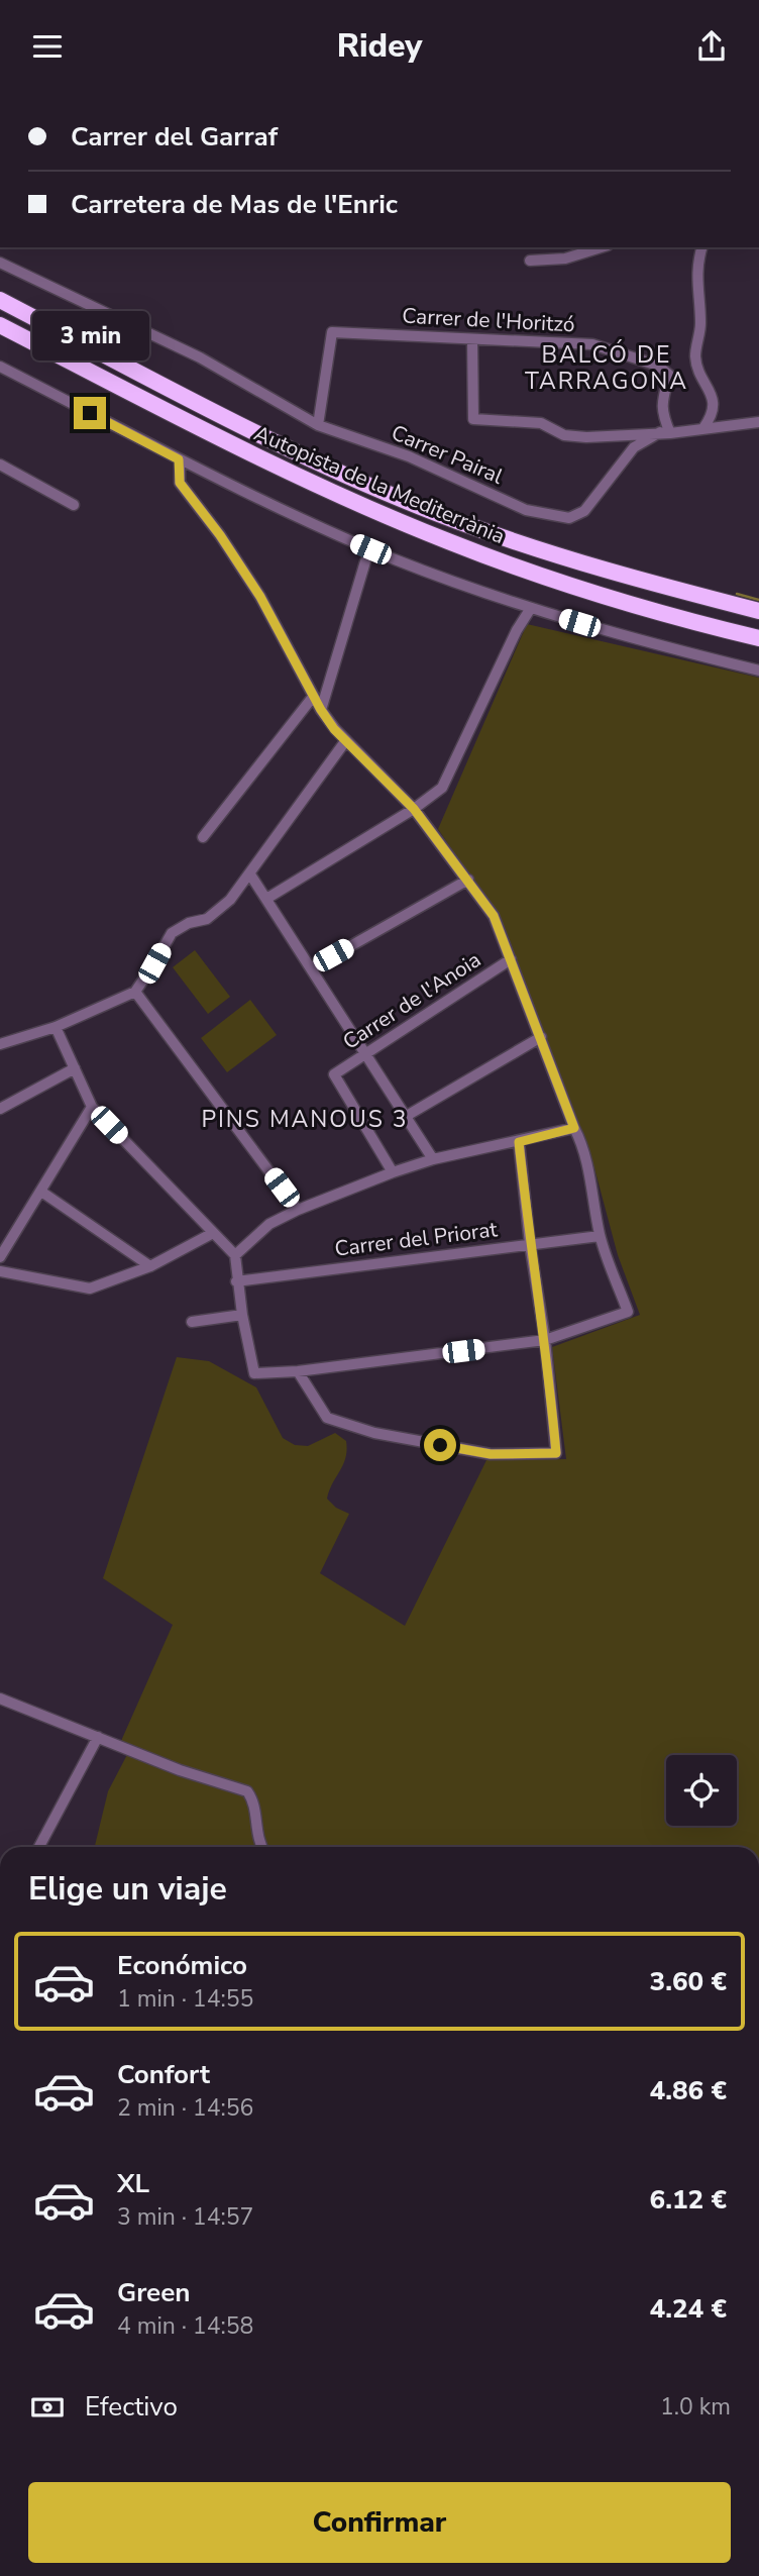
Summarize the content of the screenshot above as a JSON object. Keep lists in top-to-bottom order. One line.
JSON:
{"streets":{"highway":["Autopista de la Mediterrània"],"street":["Carrer de l'Horitzó","Carrer Pairal","Carrer de l'Anoia","Carrer del Priorat"]},"crossings":[["Carrer de l'Horitzó","Carrer Pairal"]],"districts":["BALCÓ DE TARRAGONA","PINS MANOUS 3"],"page":{"header":"Ridey","banner":["Carrer del Garraf","Carretera de Mas de l'Enric"],"bubble":"3 min","heading":"Elige un viaje","list":[{"name":"Económico","note":"1 min · 14:55","value":"3.60 €"},{"name":"Confort","note":"2 min · 14:56","value":"4.86 €"},{"name":"XL","note":"3 min · 14:57","value":"6.12 €"},{"name":"Green","note":"4 min · 14:58","value":"4.24 €"}],"pay":["Efectivo","1.0 km"],"buttons":"Confirmar"}}
